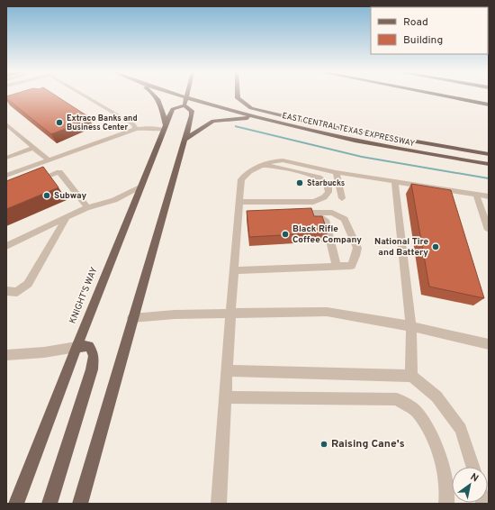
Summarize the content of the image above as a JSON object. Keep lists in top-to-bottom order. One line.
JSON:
{"streets":{"main road":["EAST CENTRAL TEXAS EXPRESSWAY","KNIGHT'S WAY"]},"crossings":[["EAST CENTRAL TEXAS EXPRESSWAY","KNIGHT'S WAY"]],"places":["Extraco Banks and Business Center","Starbucks","Subway","Black Rifle Coffee Company","National Tire and Battery","Raising Cane's"],"legend":["Road","Building"],"north":"top right"}
